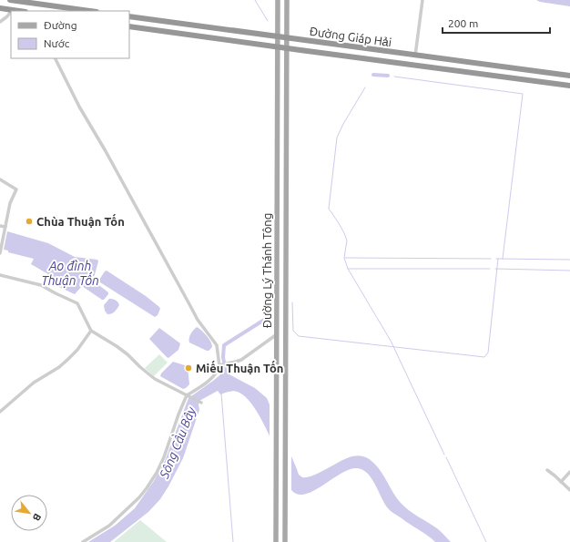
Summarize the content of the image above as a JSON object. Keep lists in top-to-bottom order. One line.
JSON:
{"streets":{"highway":["Đường Giáp Hải"],"main road":["Đường Lý Thánh Tông"]},"crossings":[["Đường Giáp Hải","Đường Lý Thánh Tông"]],"water":["Ao đình Thuận Tốn","Sông Cầu Bây"],"places":["Chùa Thuận Tốn","Miếu Thuận Tốn"],"legend":["Đường","Nước"],"scale_bar":"200 m","north":"bottom right"}
